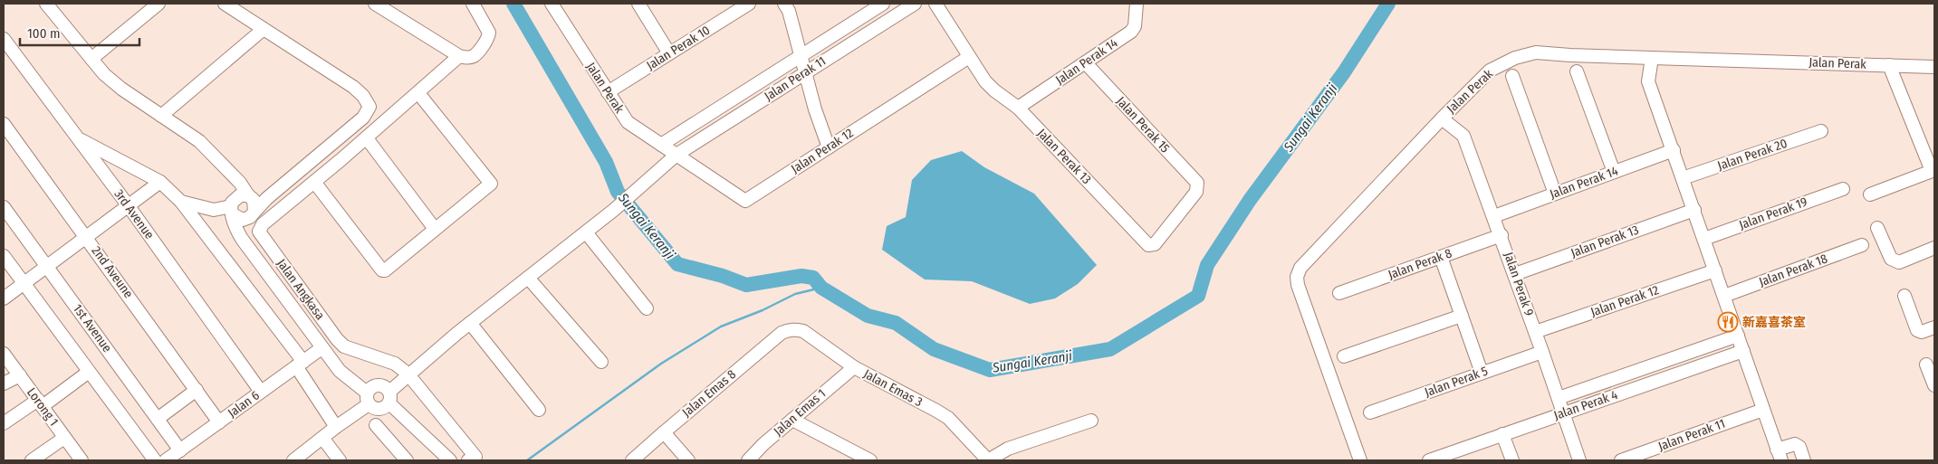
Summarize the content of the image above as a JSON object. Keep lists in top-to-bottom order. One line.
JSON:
{"streets":{"street":["Jalan Perak 10","Jalan Perak 14","Jalan Perak","Jalan Perak 11","Jalan Perak 15","Jalan Perak 12","Jalan Perak 20","Jalan Perak 13","Jalan Perak 19","3rd Avenue","Jalan Perak 8","Jalan Perak 18","2nd Aveune","Jalan Perak 9","Jalan Angkasa","1st Avenue","Jalan Perak 5","Jalan Emas 3","Jalan Emas 8","Jalan 6","Jalan Perak 4","Lorong 1","Jalan Emas 1"]},"crossings":[["Jalan Perak 10","Jalan Perak"],["Jalan Perak 14","Jalan Perak 15"],["Jalan Perak 14","Jalan Perak 13"],["Jalan Perak 14","Jalan Perak 9"],["Jalan Perak","Jalan Perak 11"],["Jalan Perak","Jalan Perak 12"],["Jalan Perak","Jalan Perak 9"],["Jalan Perak 11","Jalan Perak 12"],["Jalan Perak 11","Jalan Angkasa"],["Jalan Perak 15","Jalan Perak 13"],["Jalan Perak 12","Jalan Perak 13"],["Jalan Perak 12","Jalan Perak 9"],["Jalan Perak 13","Jalan Perak 9"],["3rd Avenue","Jalan 6"],["Jalan Perak 8","Jalan Perak 9"],["2nd Aveune","Jalan 6"],["Jalan Perak 9","Jalan Perak 5"],["Jalan Perak 9","Jalan Perak 4"],["1st Avenue","Jalan 6"],["Jalan Emas 3","Jalan Emas 8"],["Jalan Emas 3","Jalan Emas 1"]],"water":["Sungai Keranji"],"places":{"restaurant":["新嘉喜茶室"]},"scale_bar":"100 m"}
